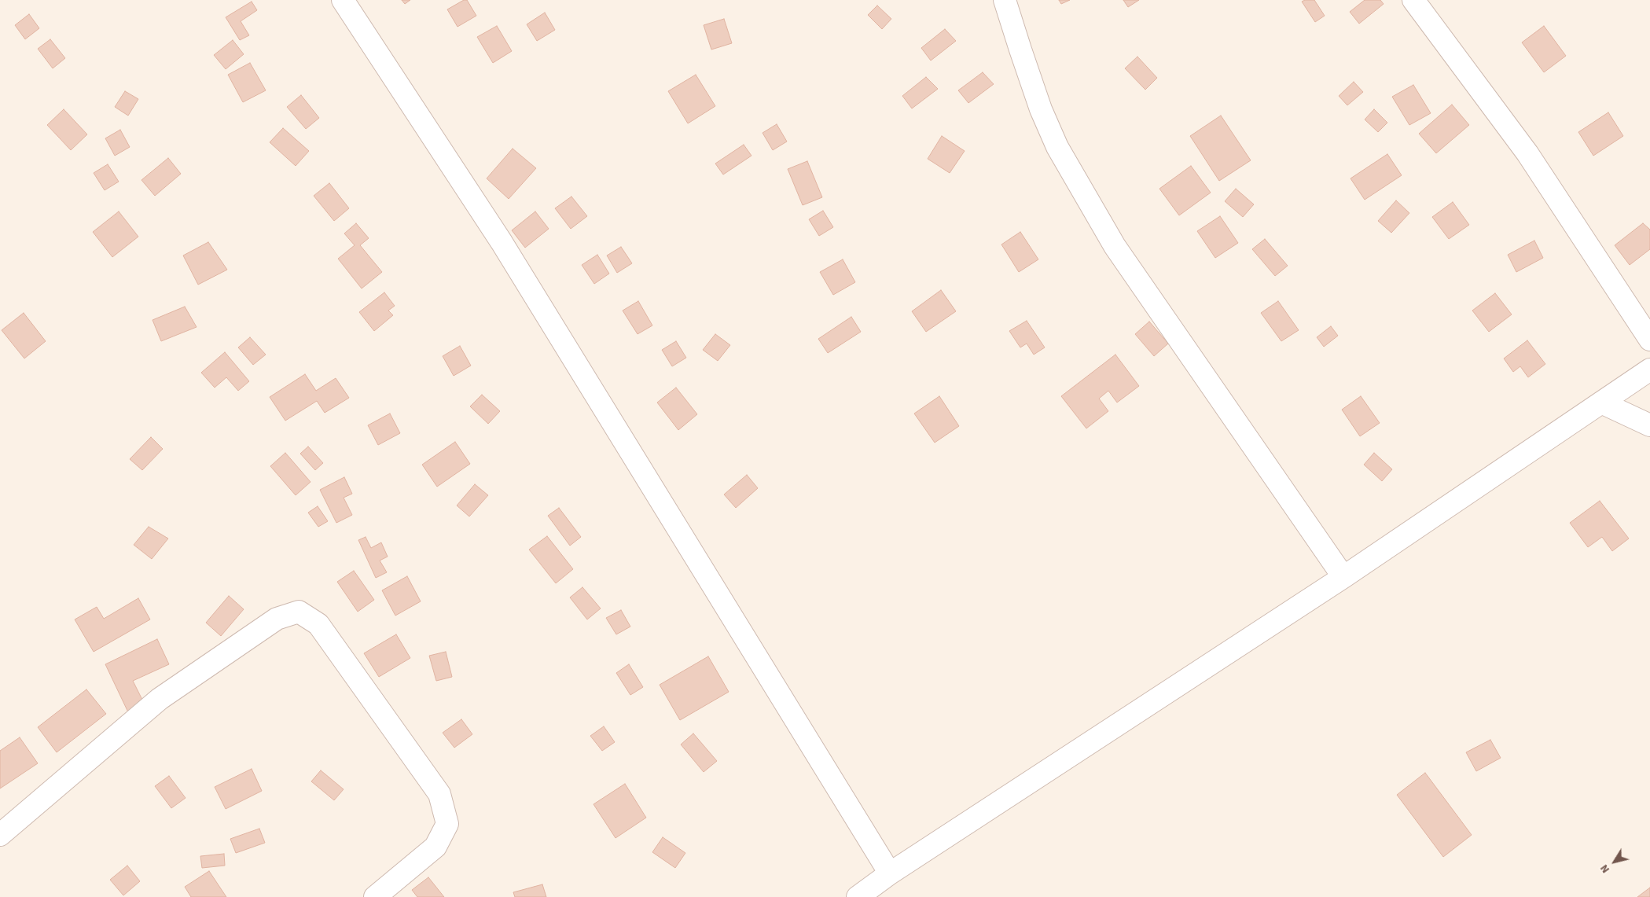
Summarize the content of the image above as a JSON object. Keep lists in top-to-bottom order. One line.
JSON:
{"north":"bottom left"}
